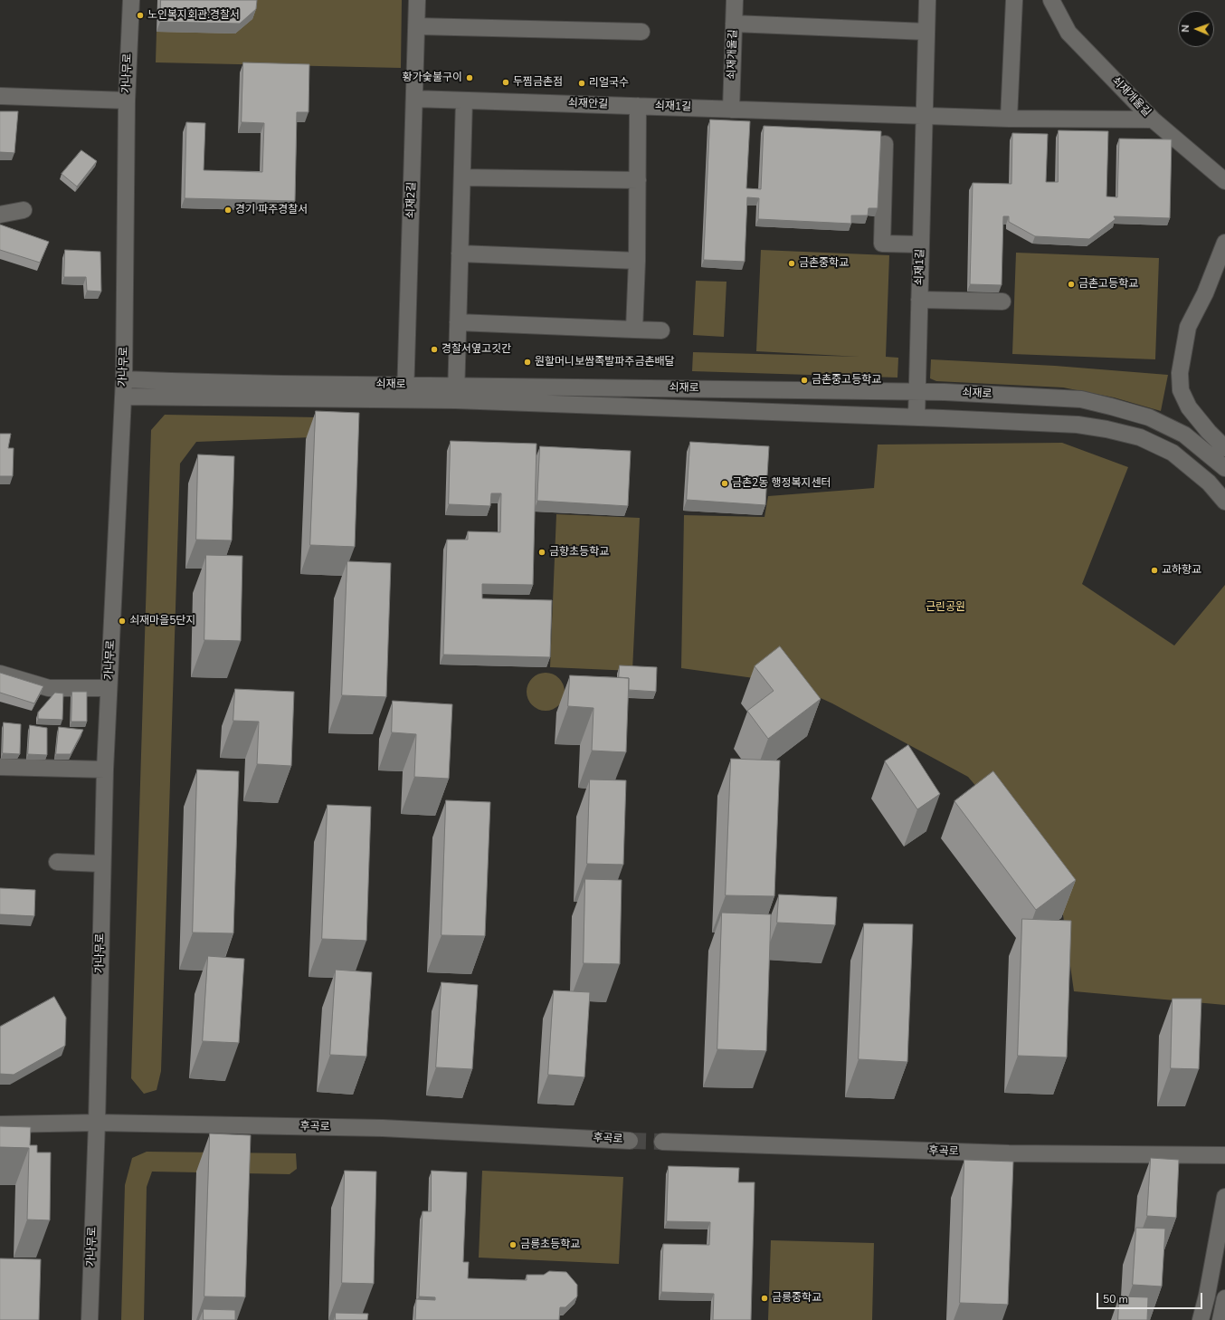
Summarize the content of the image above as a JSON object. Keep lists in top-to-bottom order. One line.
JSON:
{"streets":{"street":["쇠재개울길","가나무로","쇠재안길","쇠재1길","쇠재2길","쇠재로","후곡로"]},"crossings":[["쇠재개울길","쇠재1길"],["가나무로","쇠재로"],["가나무로","후곡로"],["쇠재안길","쇠재1길"],["쇠재안길","쇠재2길"],["쇠재1길","쇠재로"],["쇠재2길","쇠재로"]],"parks":["근린공원"],"places":["노인복지회관.경찰서","황가숯불구이","두찜금촌점","리얼국수","경기 파주경찰서","금촌중학교","금촌고등학교","경찰서옆고깃간","원할머니보쌈족발파주금촌배달","금촌중고등학교","금촌2동 행정복지센터","금향초등학교","교하향교","쇠재마을5단지","금릉초등학교","금릉중학교"],"scale_bar":"50 m","north":"left"}
